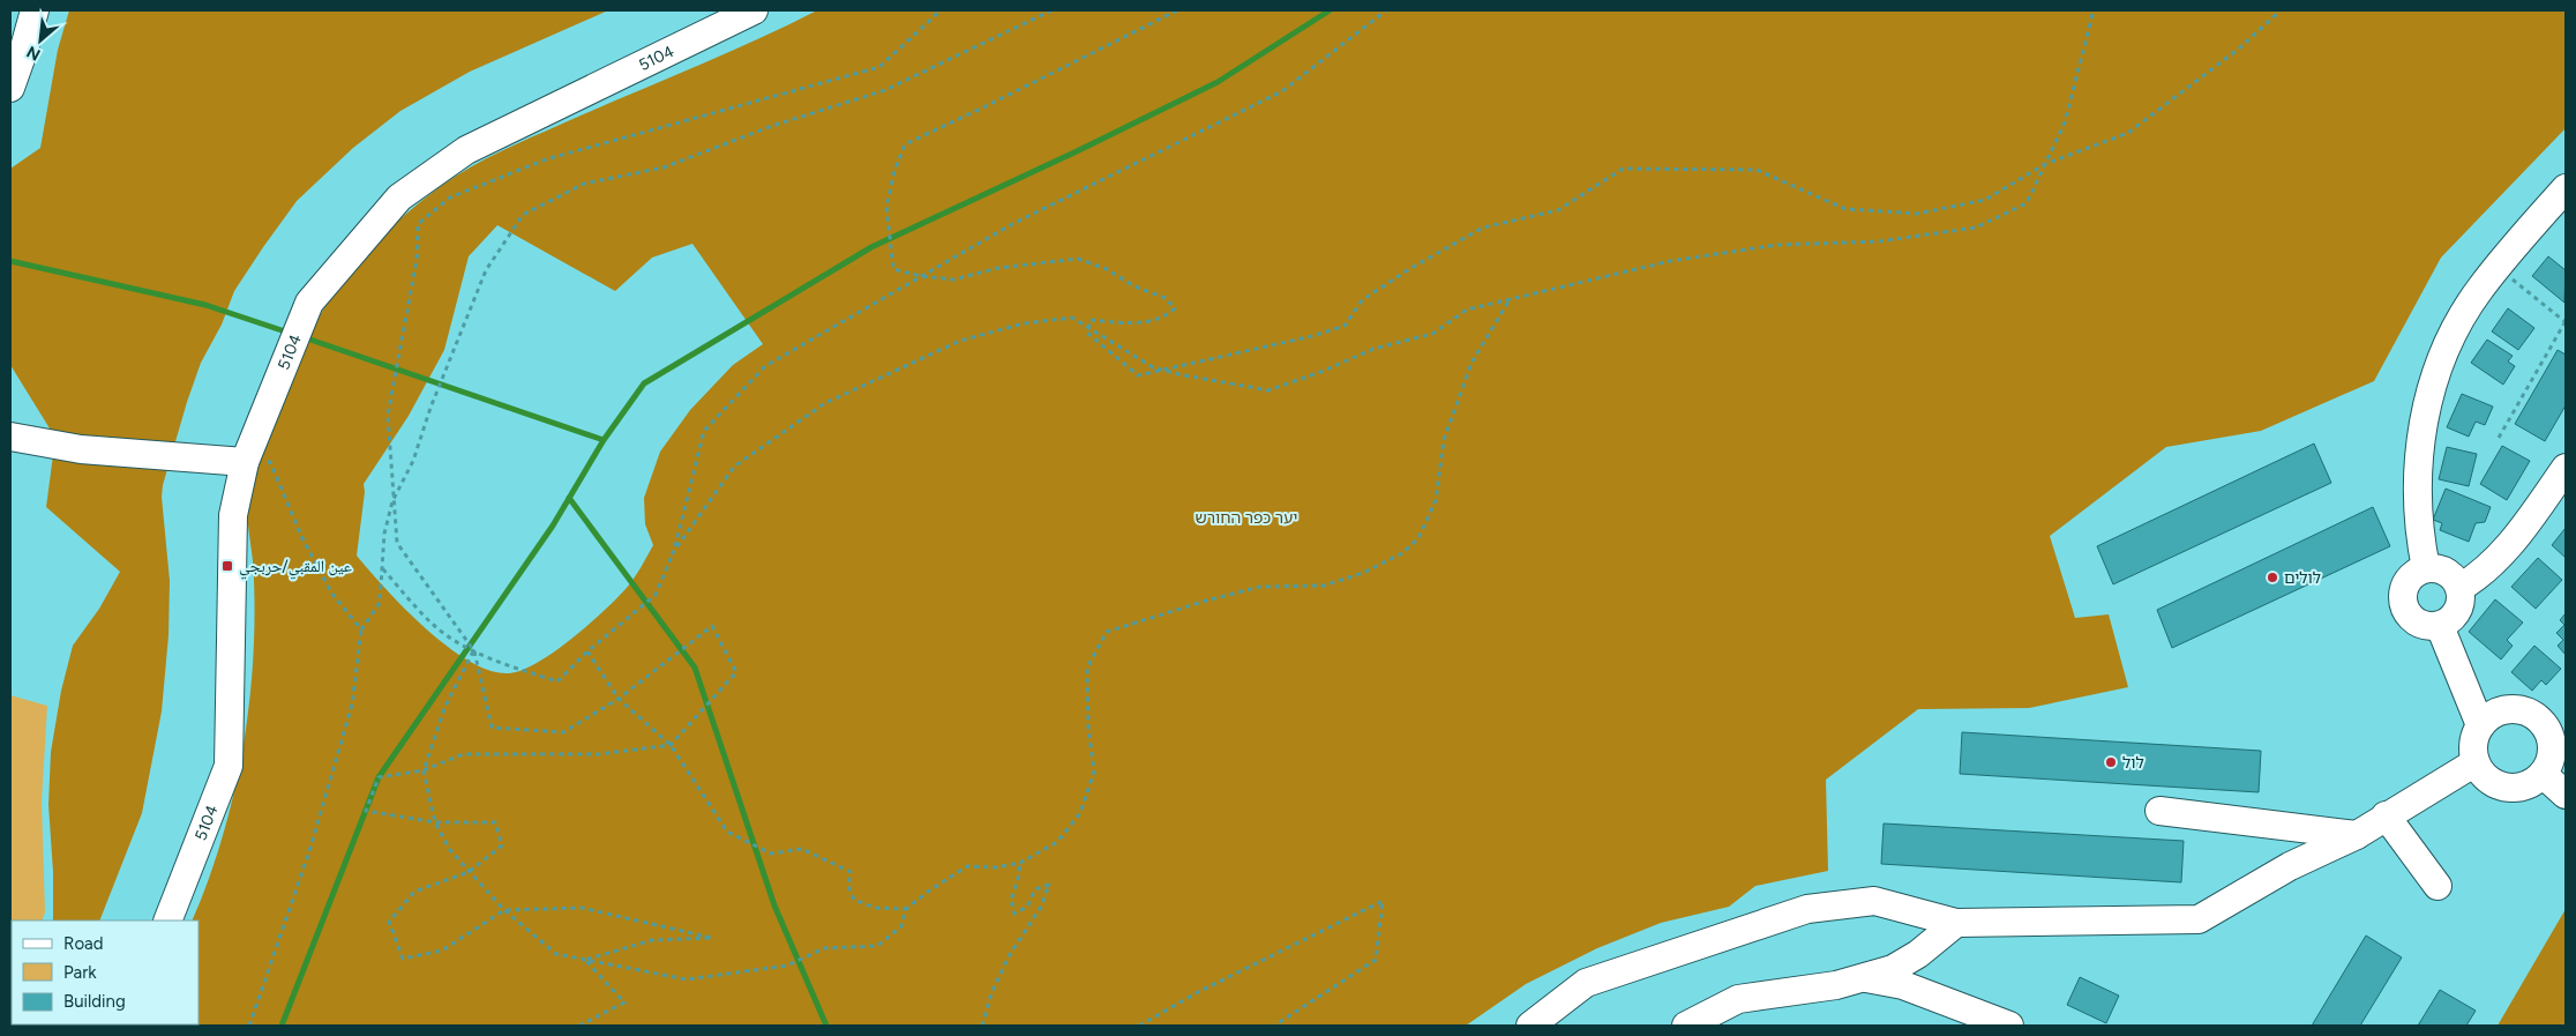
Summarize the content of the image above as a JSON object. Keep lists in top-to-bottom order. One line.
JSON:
{"streets":{"street":["5104"]},"parks":["יער כפר החורש"],"places":{"transit":["عين المقبي/حربجي"],"other":["לולים","לול"]},"legend":["Road","Park","Building"],"north":"bottom left"}
